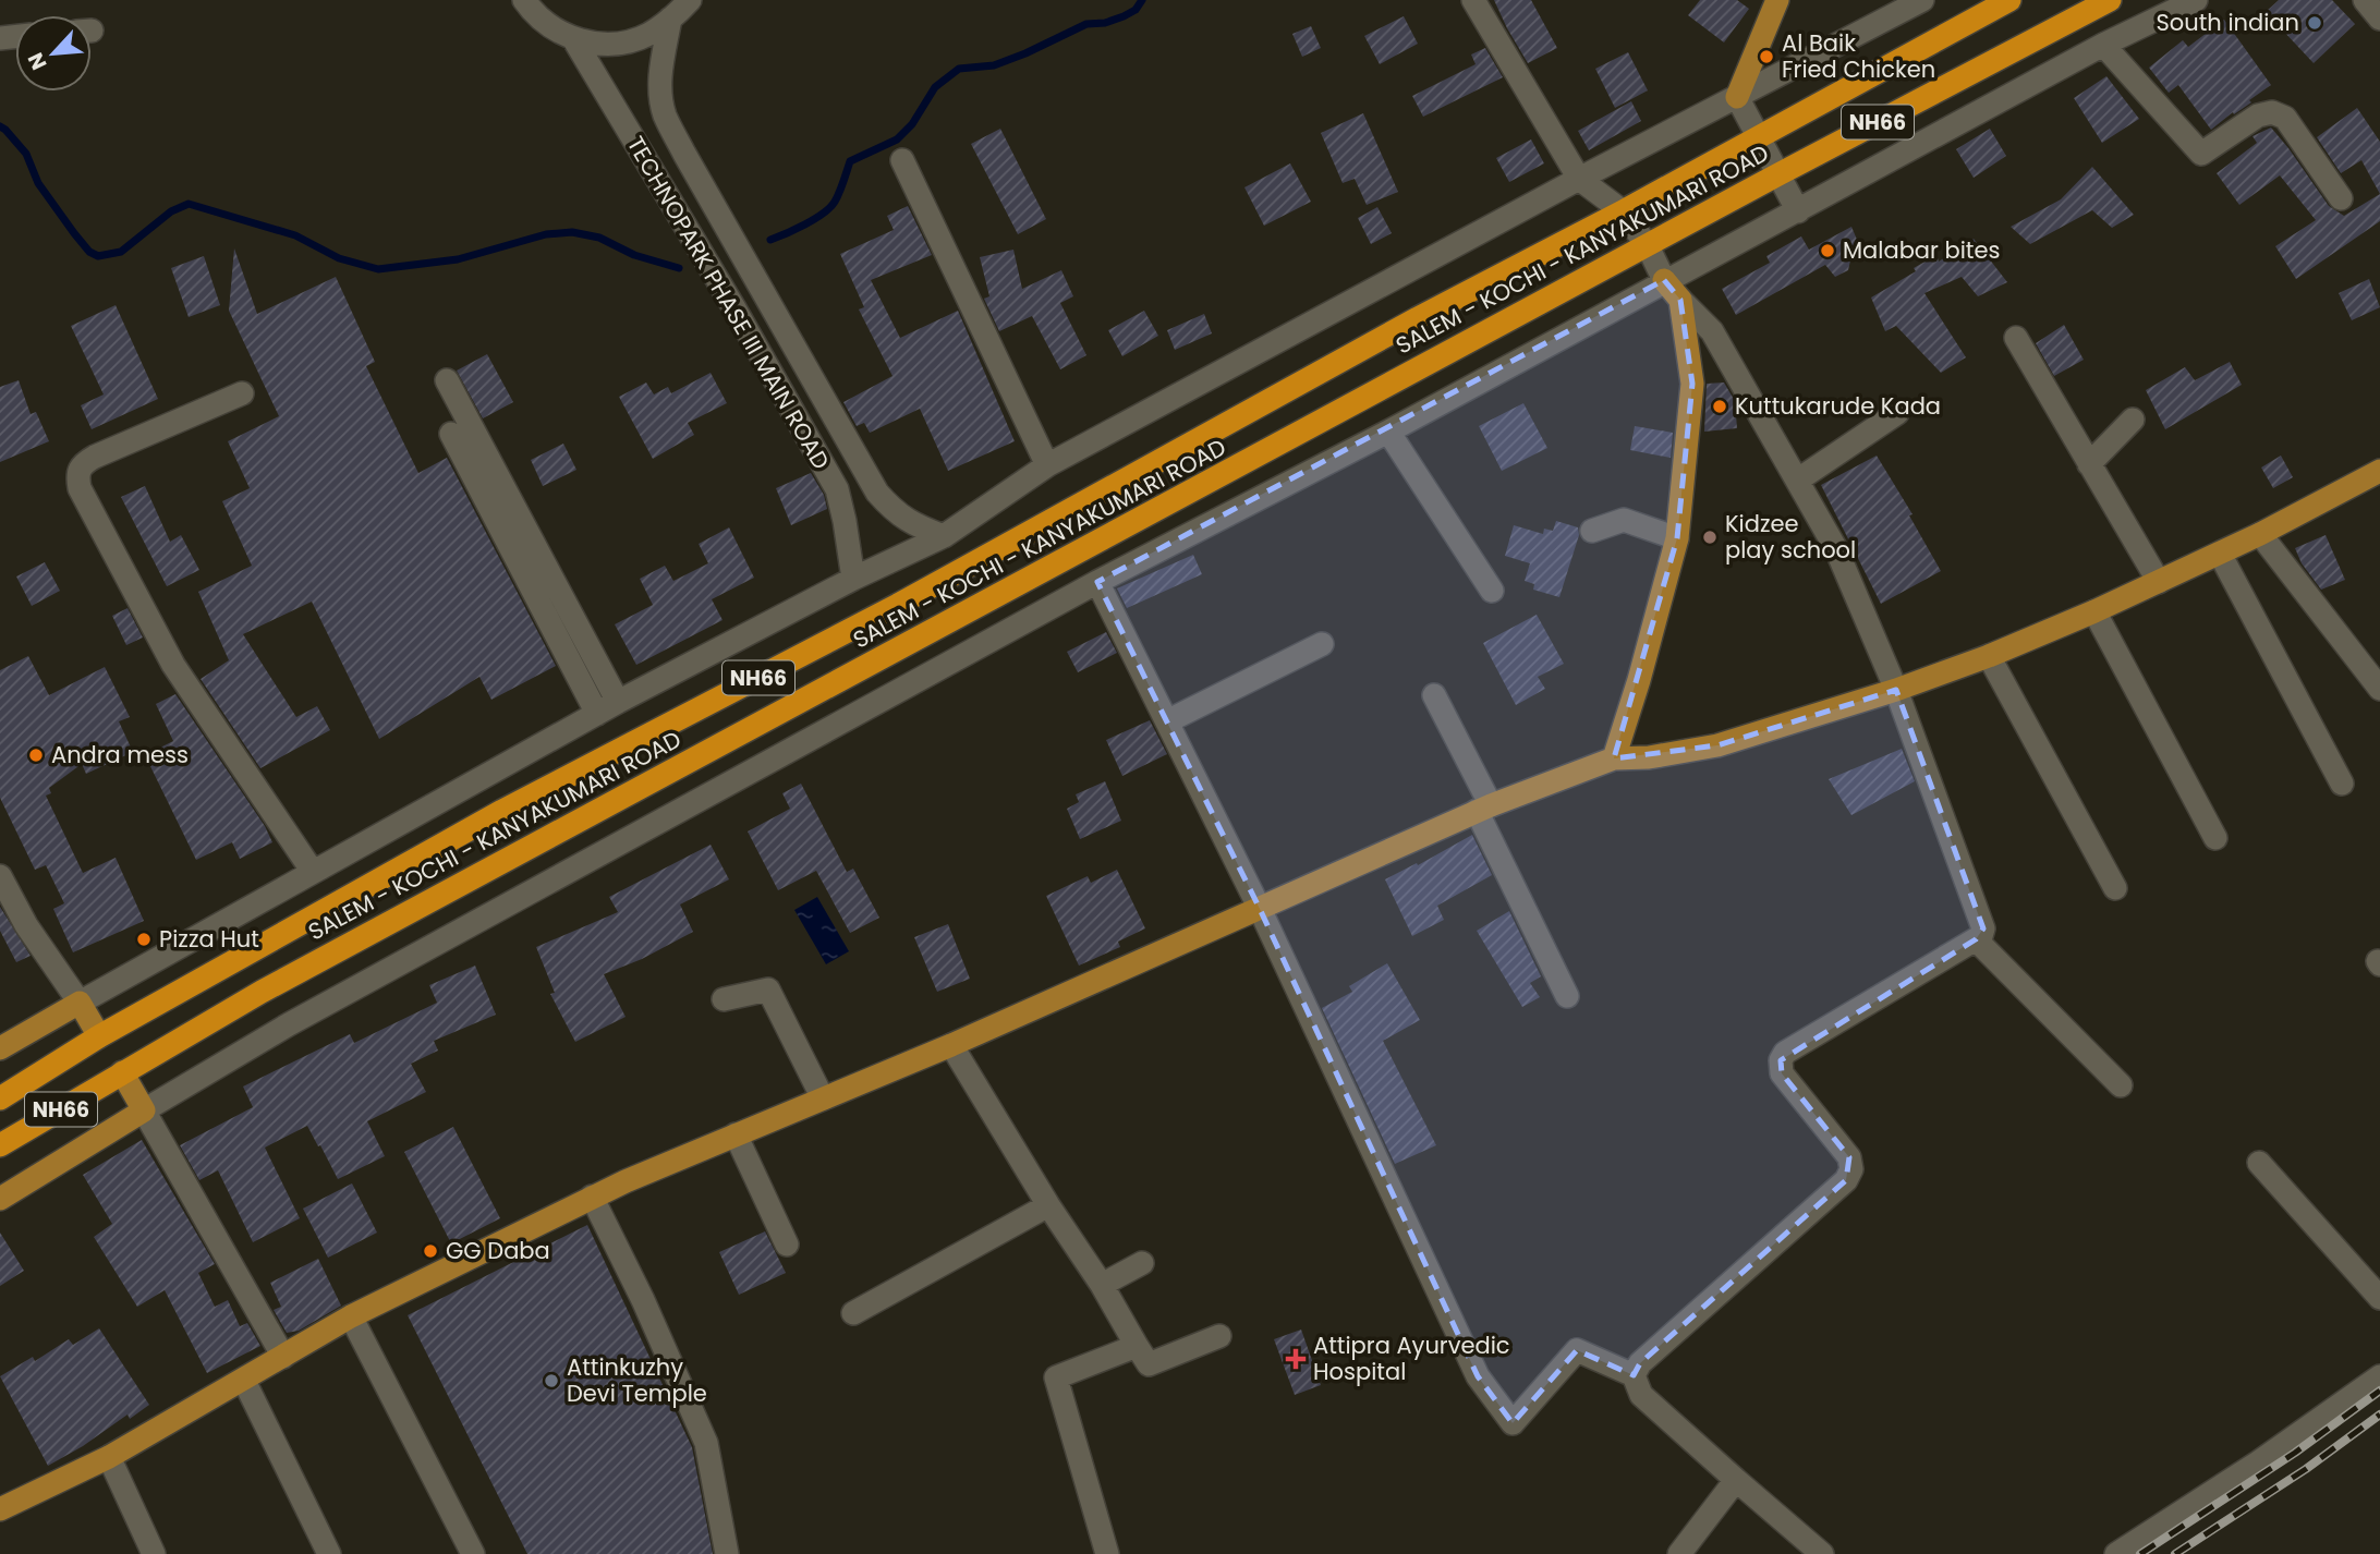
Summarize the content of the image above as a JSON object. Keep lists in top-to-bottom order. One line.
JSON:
{"streets":{"highway":["NH66","SALEM - KOCHI - KANYAKUMARI ROAD"],"street":["TECHNOPARK PHASE III MAIN ROAD"]},"places":{"other":["South indian","Al Baik Fried Chicken","Malabar bites","Kuttukarude Kada","Kidzee play school","Andra mess","Pizza Hut","GG Daba","Attinkuzhy Devi Temple"],"health":["Attipra Ayurvedic Hospital"]},"north":"bottom left"}
